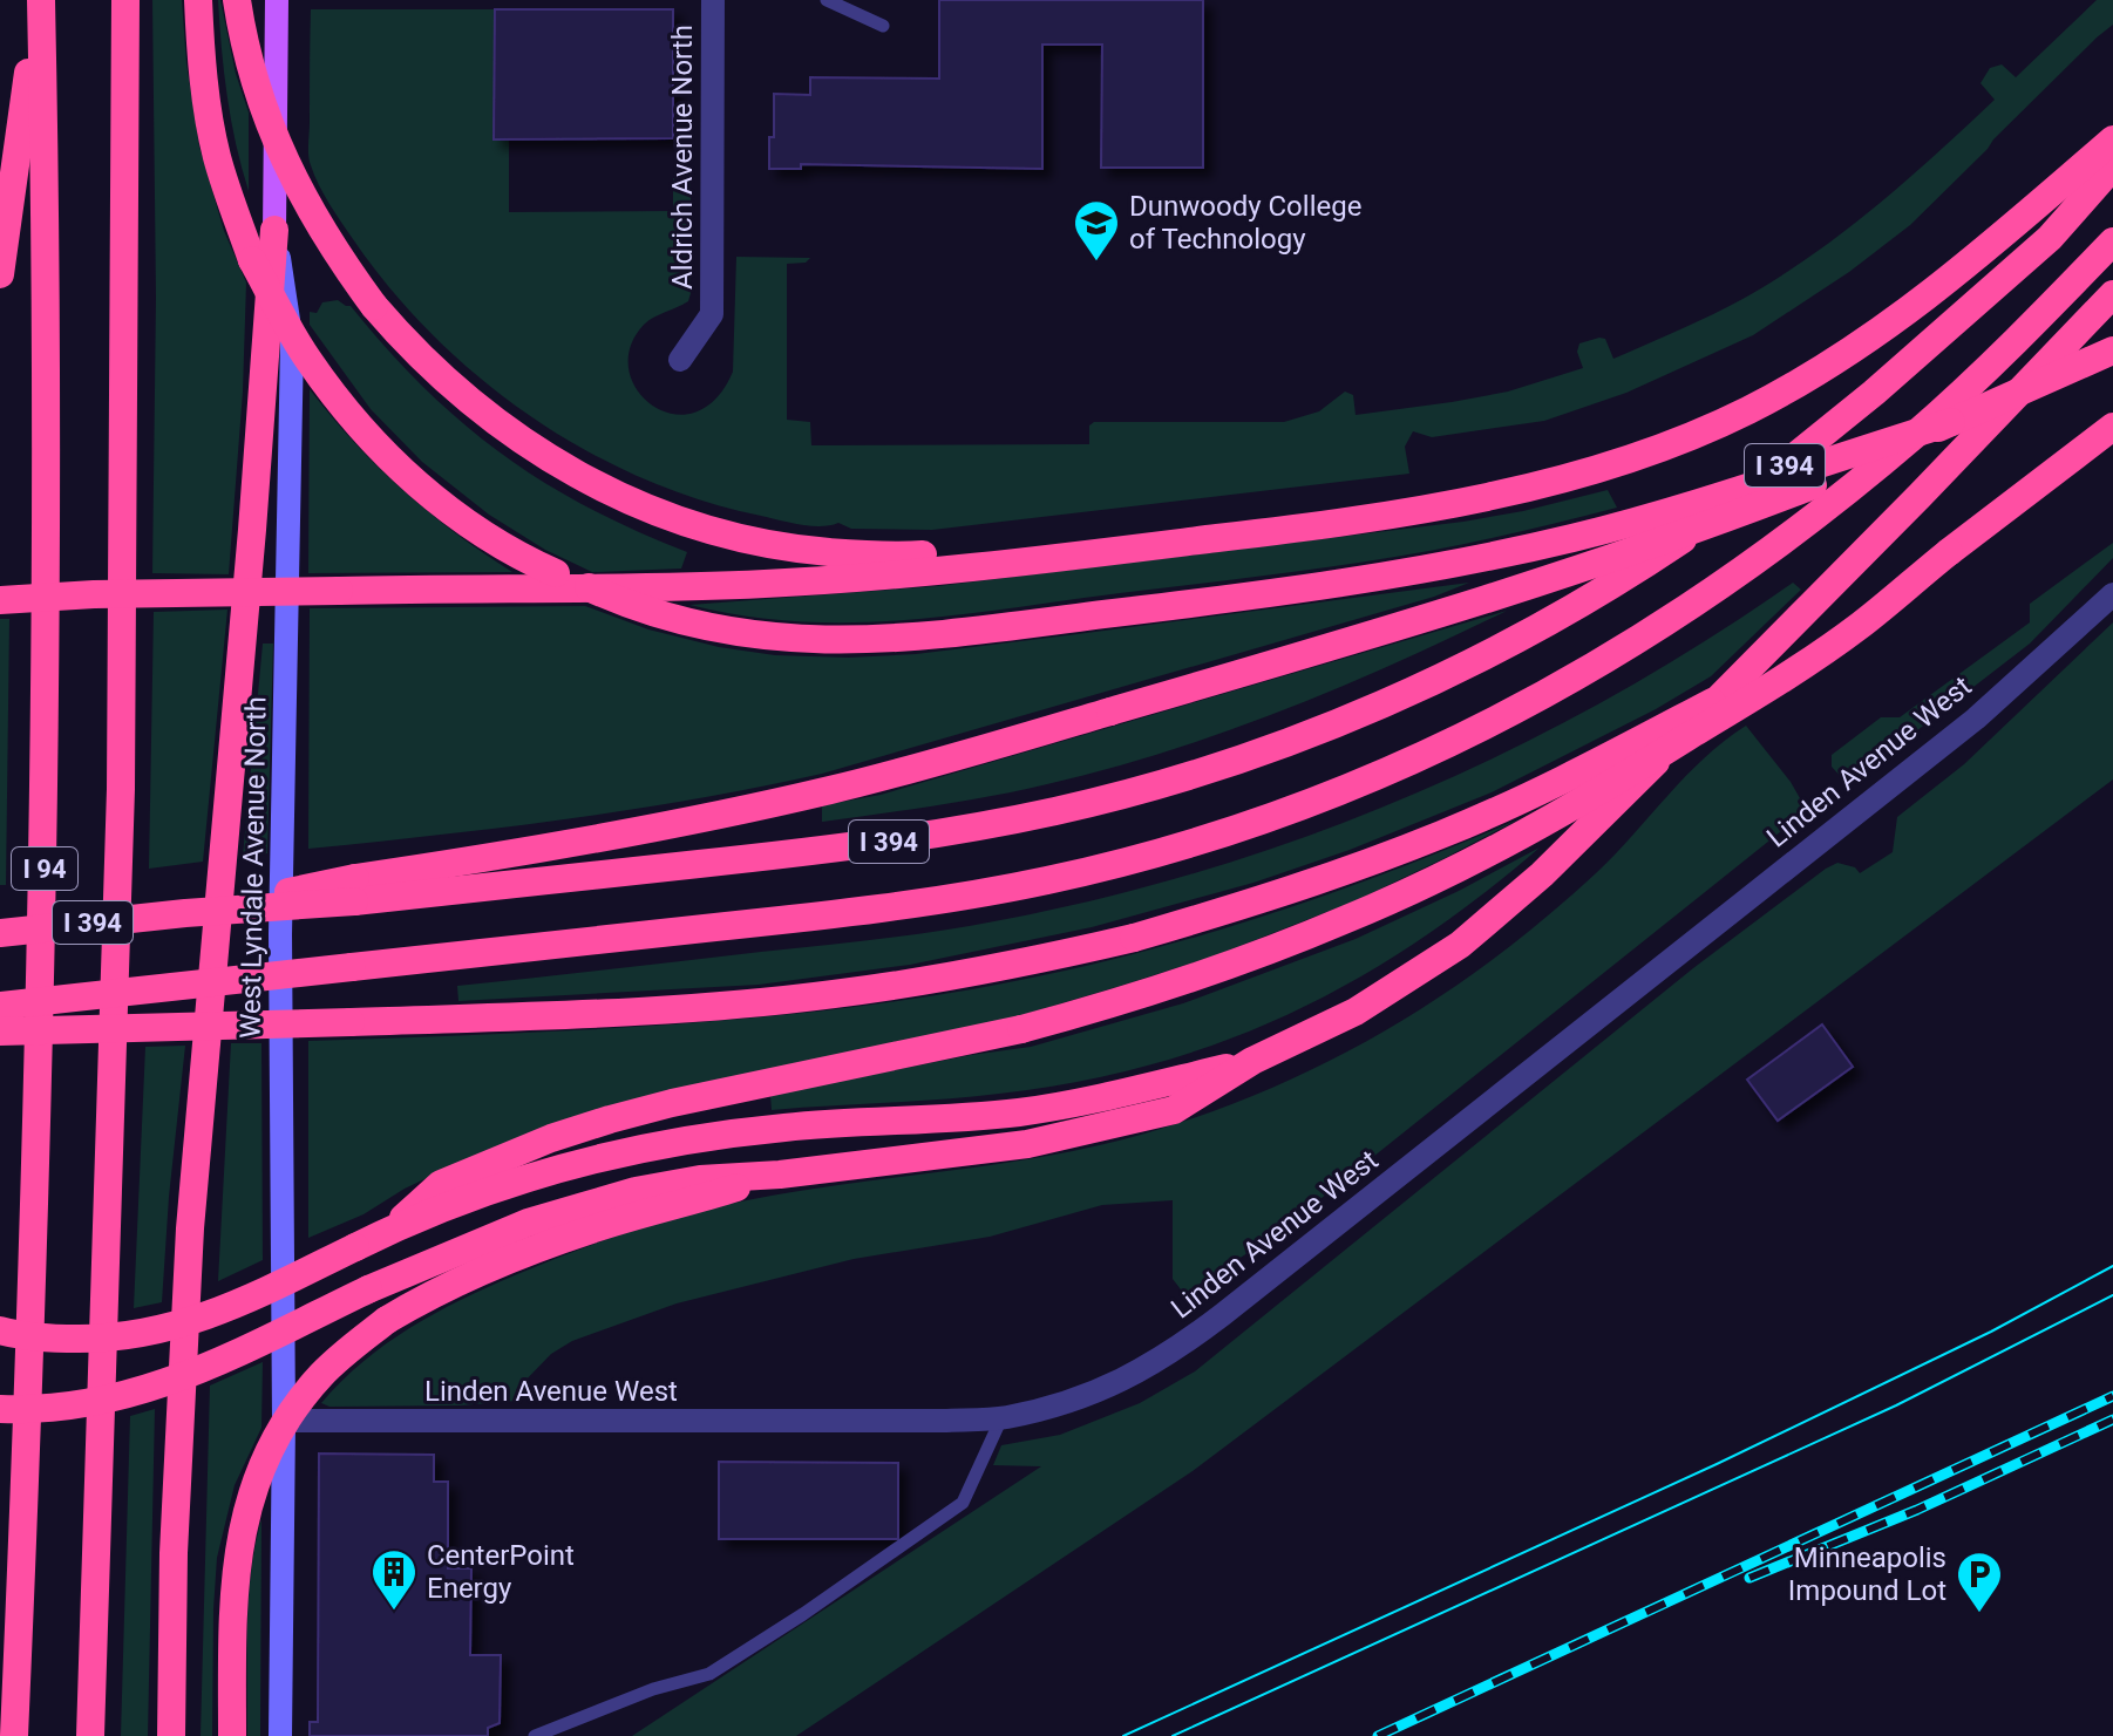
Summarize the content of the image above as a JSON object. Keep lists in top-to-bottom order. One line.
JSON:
{"streets":{"highway":["I 394","I 94"],"main road":["West Lyndale Avenue North"],"street":["Aldrich Avenue North","Linden Avenue West"]},"crossings":[["Linden Avenue West","West Lyndale Avenue North"]],"places":{"school or university":["Dunwoody College of Technology"],"building":["CenterPoint Energy"],"parking":["Minneapolis Impound Lot"]}}
